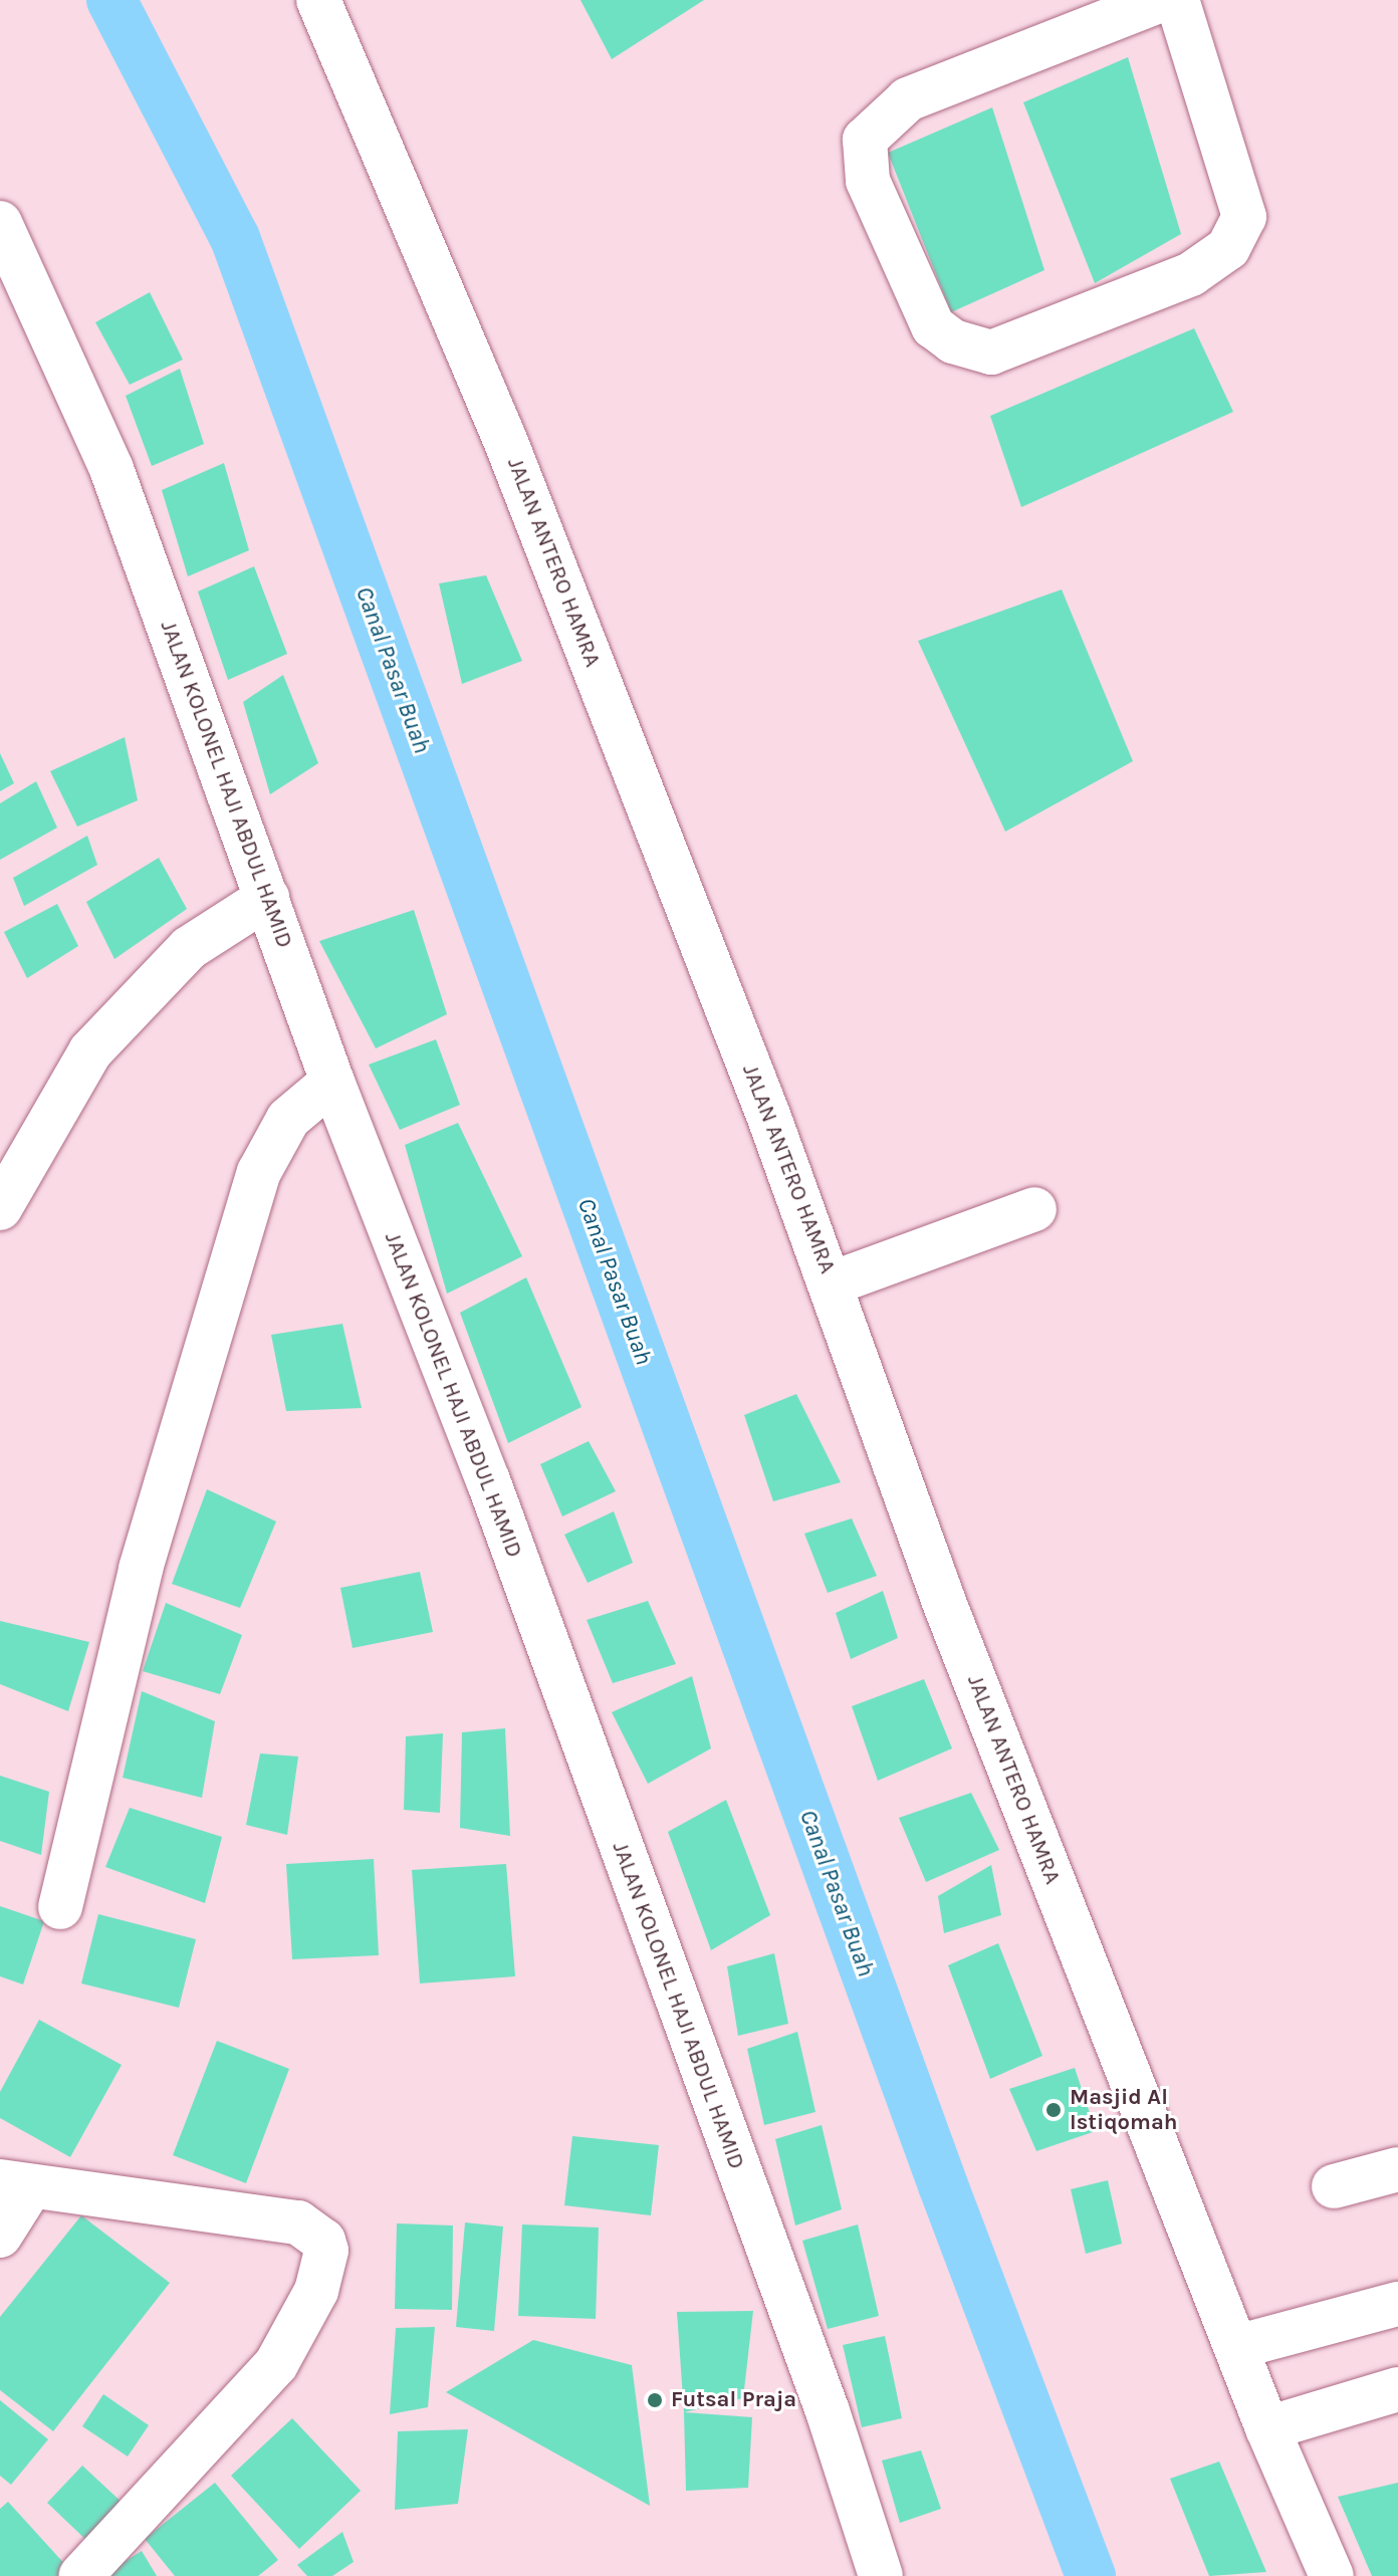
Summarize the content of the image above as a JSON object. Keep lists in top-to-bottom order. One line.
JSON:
{"streets":{"street":["JALAN ANTERO HAMRA","JALAN KOLONEL HAJI ABDUL HAMID"]},"water":["Canal Pasar Buah"],"places":["Masjid Al Istiqomah","Futsal Praja"]}
